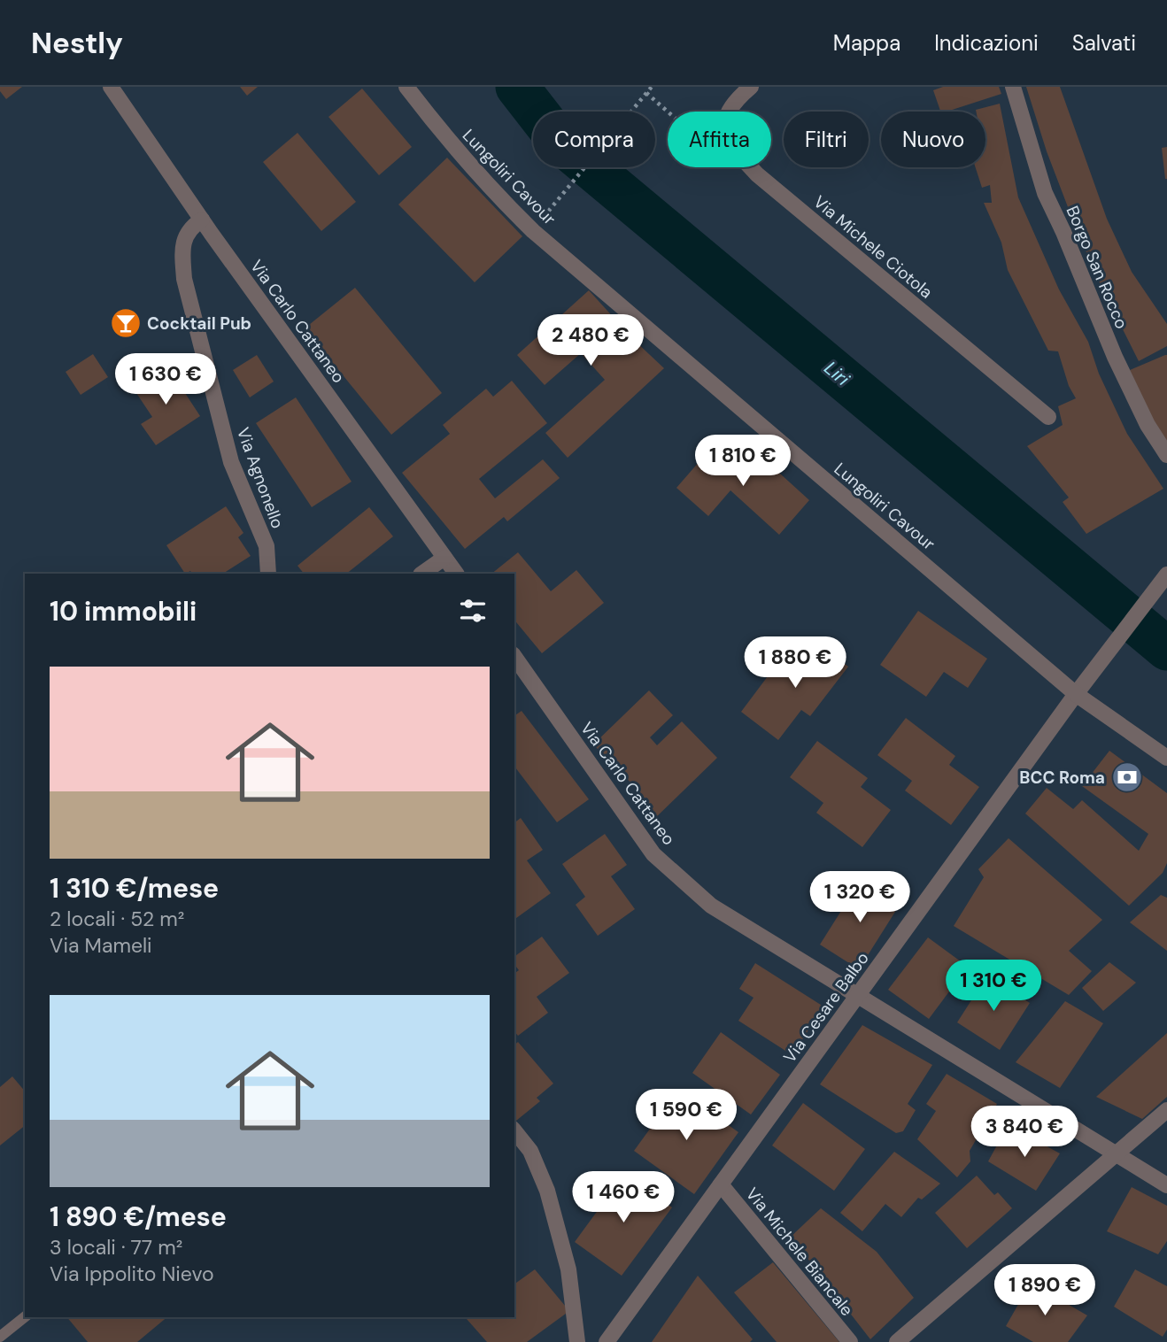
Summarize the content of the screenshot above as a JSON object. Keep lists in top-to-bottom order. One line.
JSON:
{"streets":{"street":["Lungoliri Cavour","Via Michele Ciotola","Borgo San Rocco","Via Carlo Cattaneo","Via Agnonello","Via Cesare Balbo","Via Michele Biancale"]},"crossings":[["Lungoliri Cavour","Via Cesare Balbo"],["Via Carlo Cattaneo","Via Agnonello"],["Via Carlo Cattaneo","Via Cesare Balbo"],["Via Cesare Balbo","Via Michele Biancale"]],"water":["Liri"],"places":{"bar":["Cocktail Pub"],"bank":["BCC Roma"]},"page":{"header":"Nestly","nav":["Mappa","Indicazioni","Salvati"],"chip":["Compra","Affitta","Filtri","Nuovo"],"price":["2 480 €","1 630 €","1 810 €","1 880 €","1 320 €","1 310 €","1 590 €","3 840 €","1 460 €","1 890 €"],"heading":"10 immobili","list":[{"name":"1 310 €/mese","note":"2 locali · 52 m² · Via Mameli"},{"name":"1 890 €/mese","note":"3 locali · 77 m² · Via Ippolito Nievo"}]}}
